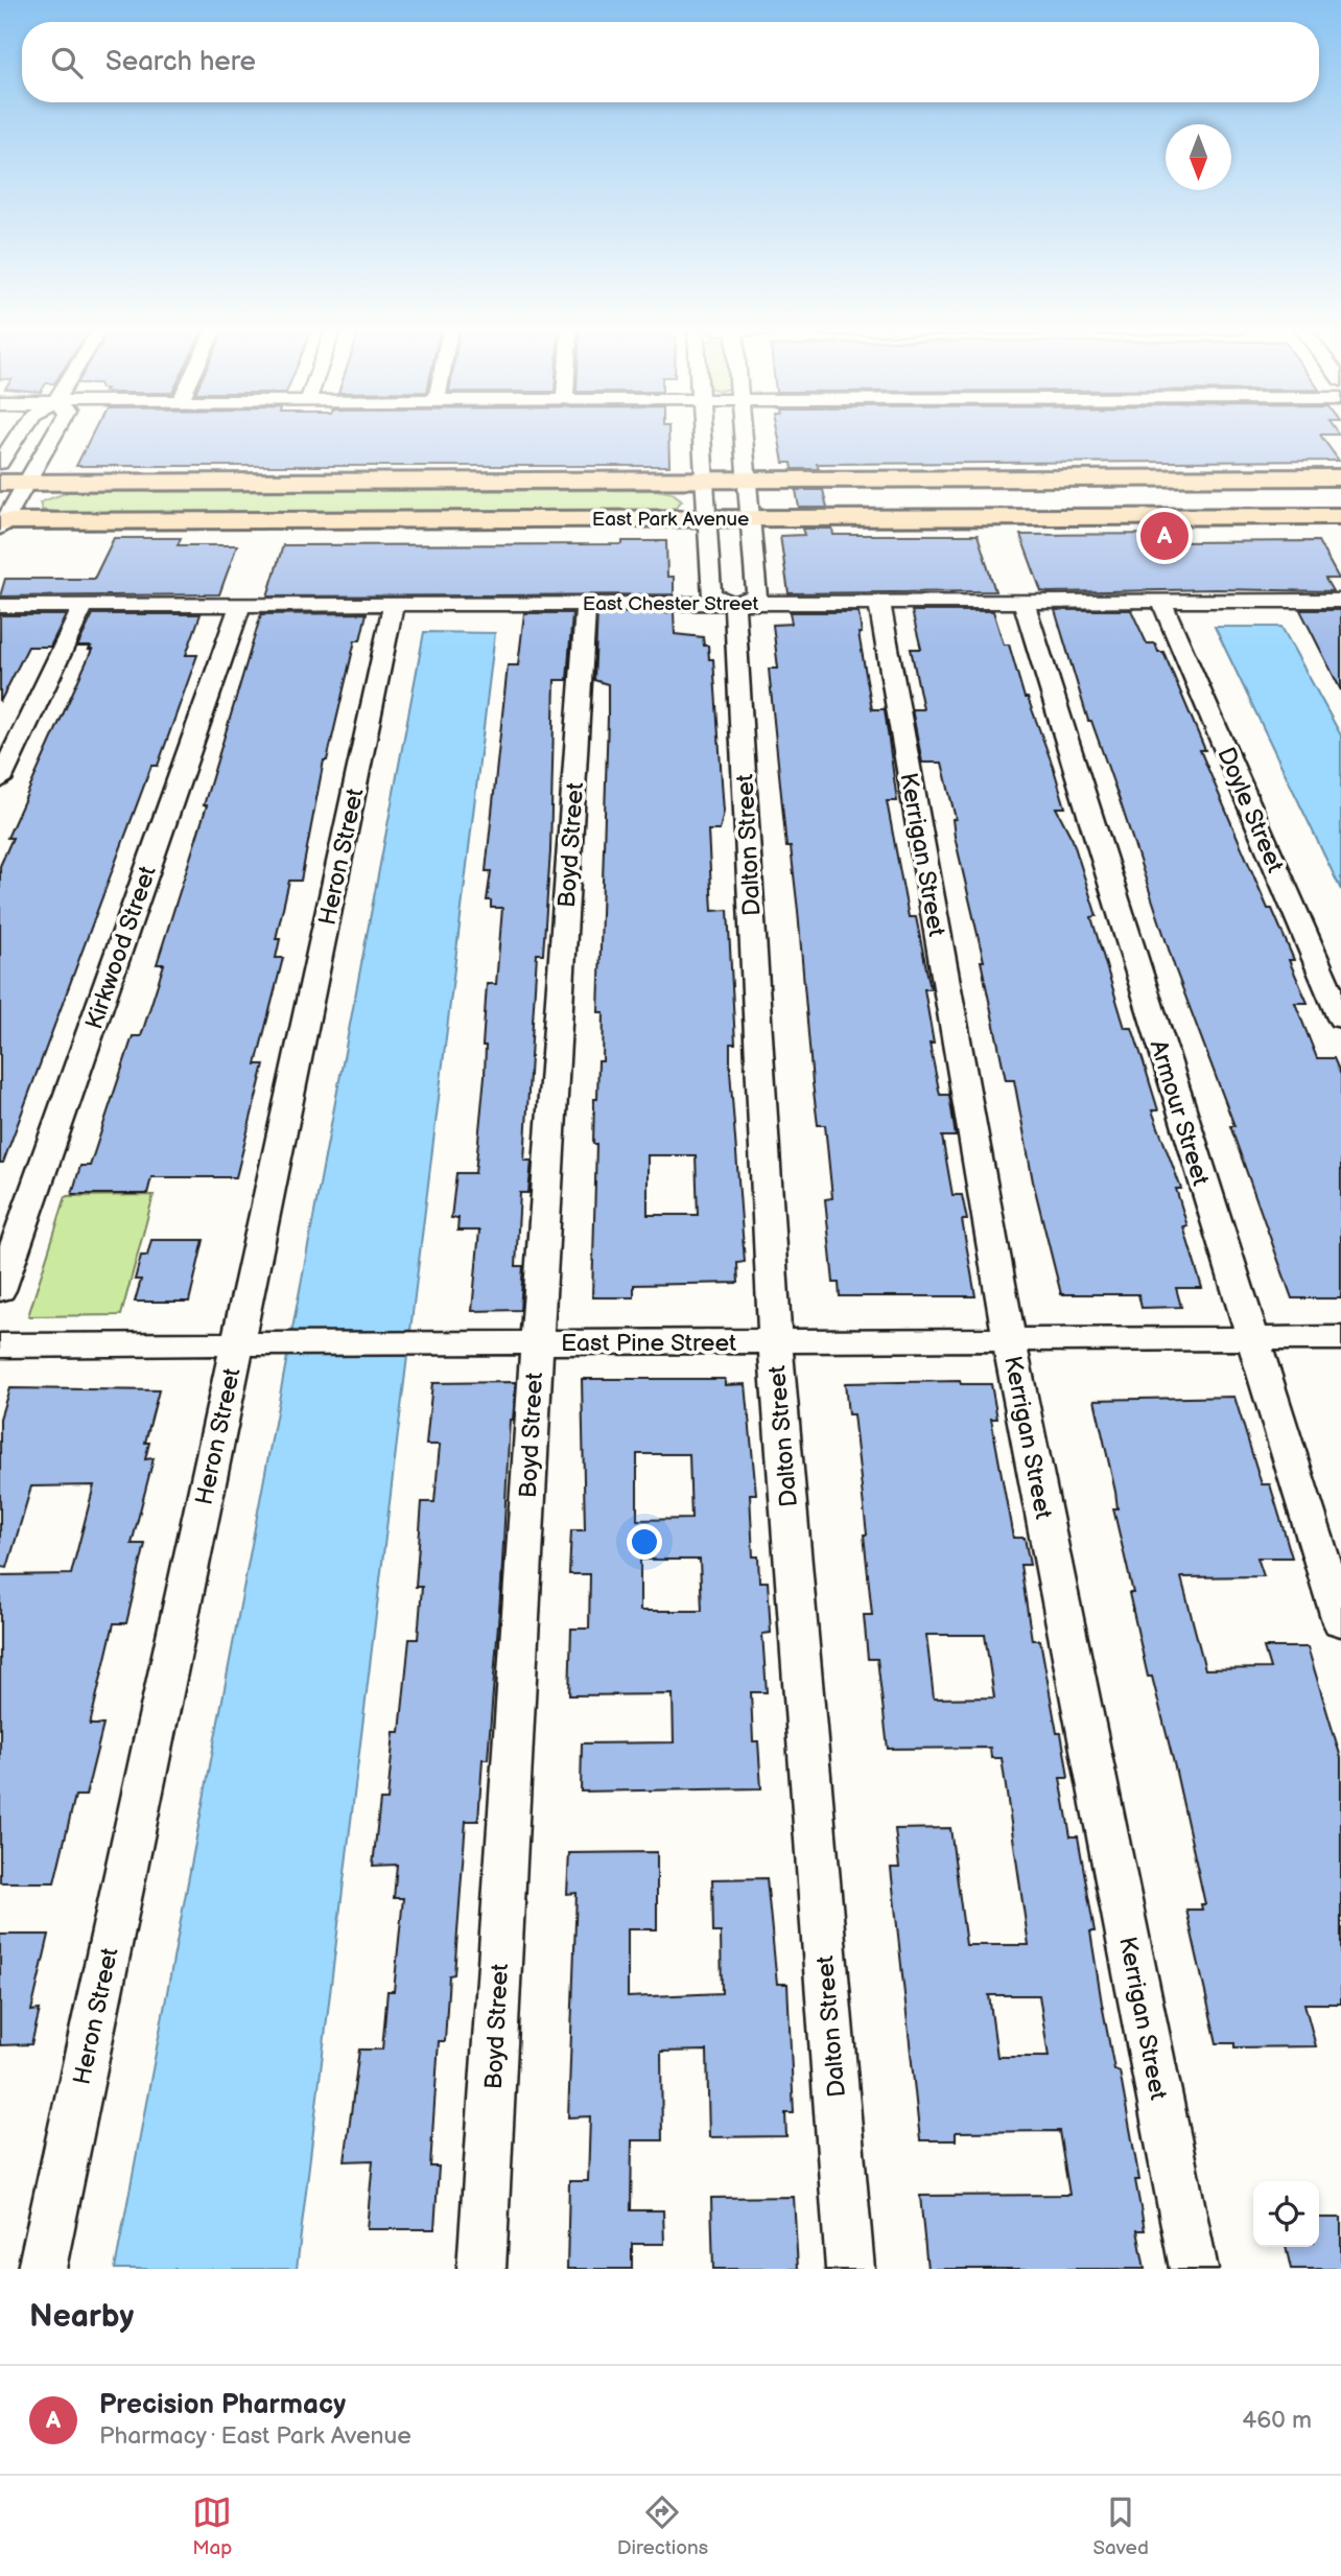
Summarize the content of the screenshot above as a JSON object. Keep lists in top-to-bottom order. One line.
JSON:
{"streets":{"highway":["East Park Avenue"],"street":["East Chester Street","Doyle Street","Boyd Street","Dalton Street","Kerrigan Street","Heron Street","Kirkwood Street","Armour Street","East Pine Street"]},"crossings":[["East Chester Street","Doyle Street"],["East Chester Street","Boyd Street"],["East Chester Street","Dalton Street"],["East Chester Street","Kerrigan Street"],["East Chester Street","Heron Street"],["East Chester Street","Kirkwood Street"],["East Chester Street","Armour Street"],["Boyd Street","East Pine Street"],["Dalton Street","East Pine Street"],["Kerrigan Street","East Pine Street"],["Heron Street","East Pine Street"],["Armour Street","East Pine Street"]],"north":"bottom","page":{"search":"Search here","pins":"A","heading":"Nearby","list":[{"mark":"A","name":"Precision Pharmacy","note":"Pharmacy · East Park Avenue","value":"460 m"}],"nav":["Map","Directions","Saved"]}}
